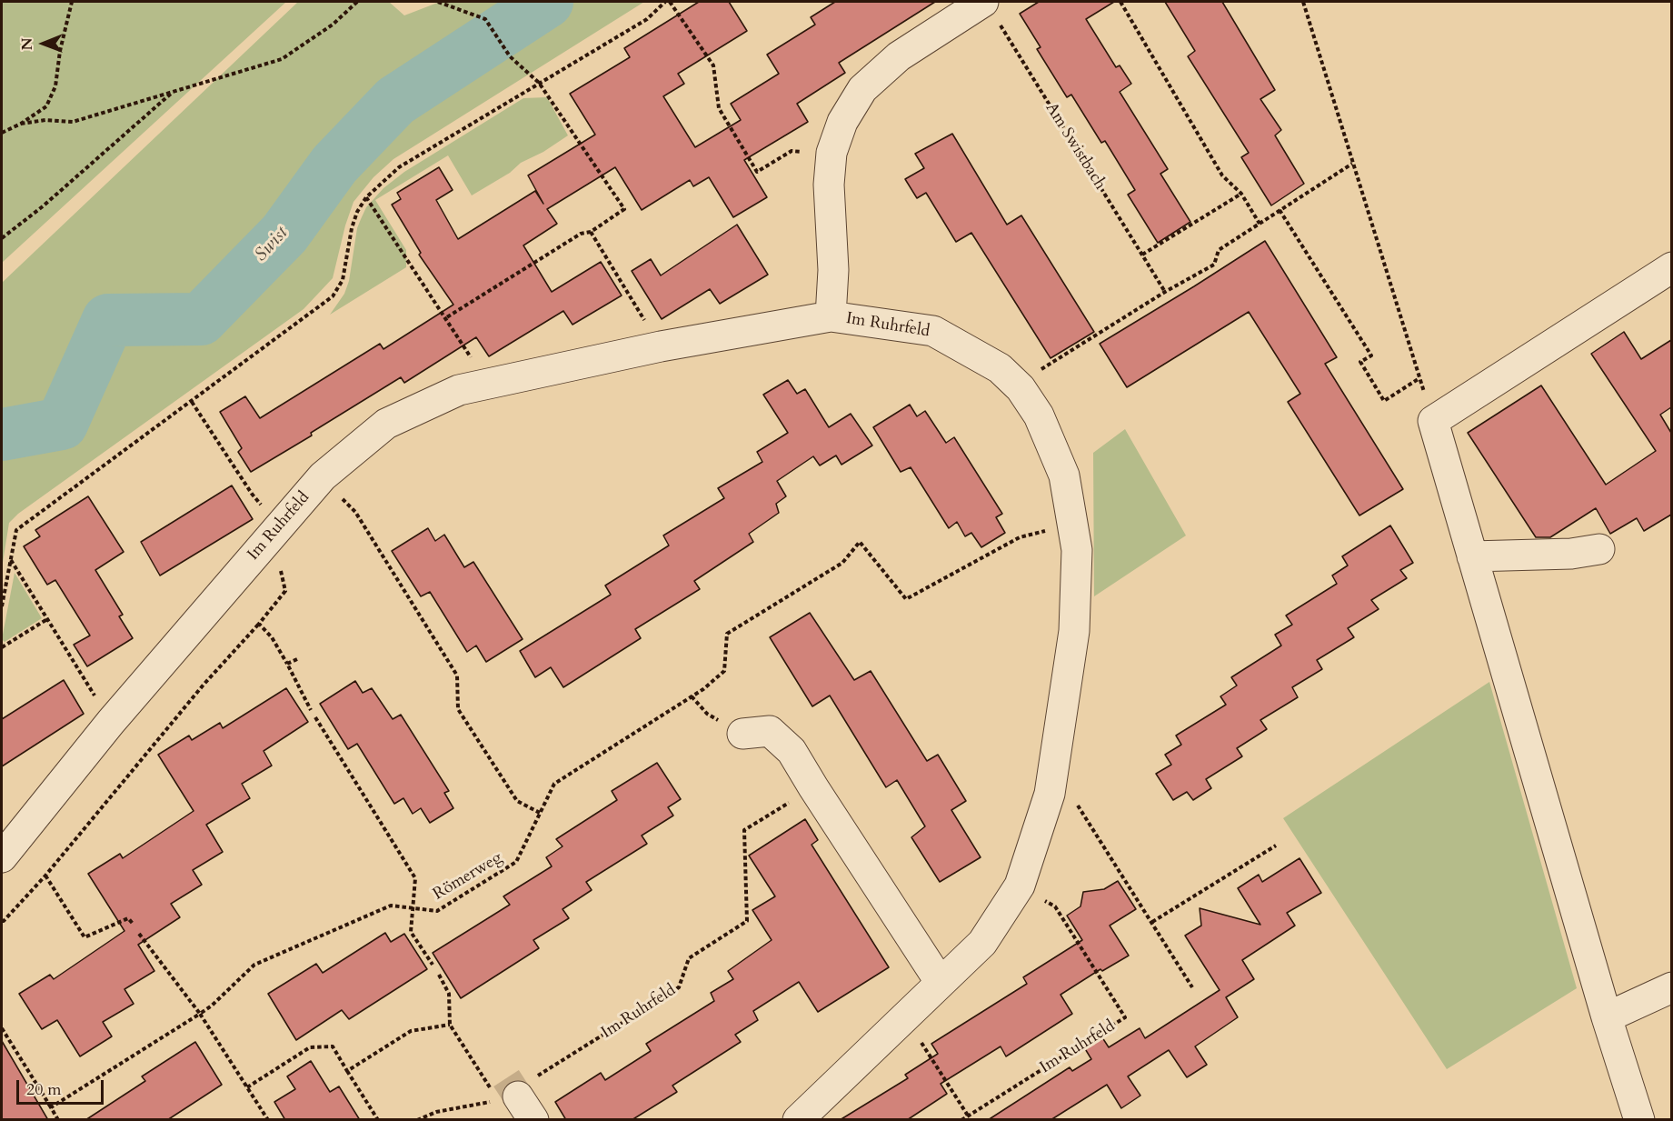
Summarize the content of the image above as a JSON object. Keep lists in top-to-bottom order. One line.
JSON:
{"streets":{"street":["Im Ruhrfeld"],"path":["Am Swistbach","Römerweg"]},"crossings":[["Im Ruhrfeld","Römerweg"]],"water":["Swist"],"scale_bar":"20 m","north":"left"}
